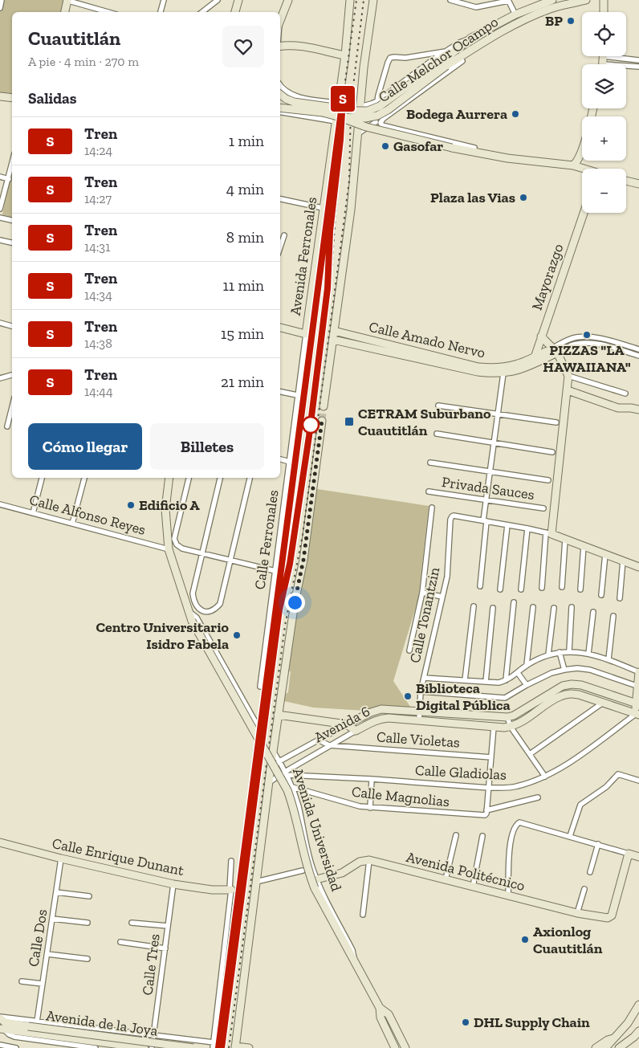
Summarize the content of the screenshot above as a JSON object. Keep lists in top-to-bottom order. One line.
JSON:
{"streets":{"main road":["Calle Melchor Ocampo","Avenida Ferronales","Mayorazgo","Calle Amado Nervo","Avenida 6","Avenida Universidad","Calle Enrique Dunant","Avenida Politécnico","Avenida de la Joya"],"street":["Privada Sauces","Calle Alfonso Reyes","Calle Ferronales","Calle Tonantzin","Calle Violetas","Calle Gladiolas","Calle Magnolias","Calle Dos","Calle Tres"]},"crossings":[["Calle Melchor Ocampo","Avenida Ferronales"],["Avenida Ferronales","Calle Ferronales"],["Mayorazgo","Calle Amado Nervo"],["Calle Tonantzin","Avenida 6"],["Avenida 6","Calle Violetas"],["Avenida 6","Calle Gladiolas"],["Avenida 6","Avenida Universidad"],["Calle Gladiolas","Avenida Universidad"],["Calle Magnolias","Avenida Universidad"],["Calle Enrique Dunant","Calle Dos"],["Calle Enrique Dunant","Calle Tres"]],"places":{"other":["BP","Bodega Aurrera","Gasofar","Plaza las Vias","PIZZAS \"LA HAWAIIANA\"","Edificio A","Centro Universitario Isidro Fabela","Biblioteca Digital Pública","Axionlog Cuautitlán","DHL Supply Chain"],"transit":["CETRAM Suburbano Cuautitlán"]},"page":{"on_map":"S","map_buttons":["+","−"],"heading":[["Cuautitlán","A pie · 4 min · 270 m"],"Salidas"],"list":[{"mark":"S","name":"Tren","note":"14:24","value":"1 min"},{"mark":"S","name":"Tren","note":"14:27","value":"4 min"},{"mark":"S","name":"Tren","note":"14:31","value":"8 min"},{"mark":"S","name":"Tren","note":"14:34","value":"11 min"},{"mark":"S","name":"Tren","note":"14:38","value":"15 min"},{"mark":"S","name":"Tren","note":"14:44","value":"21 min"}],"buttons":["Cómo llegar","Billetes"]}}
